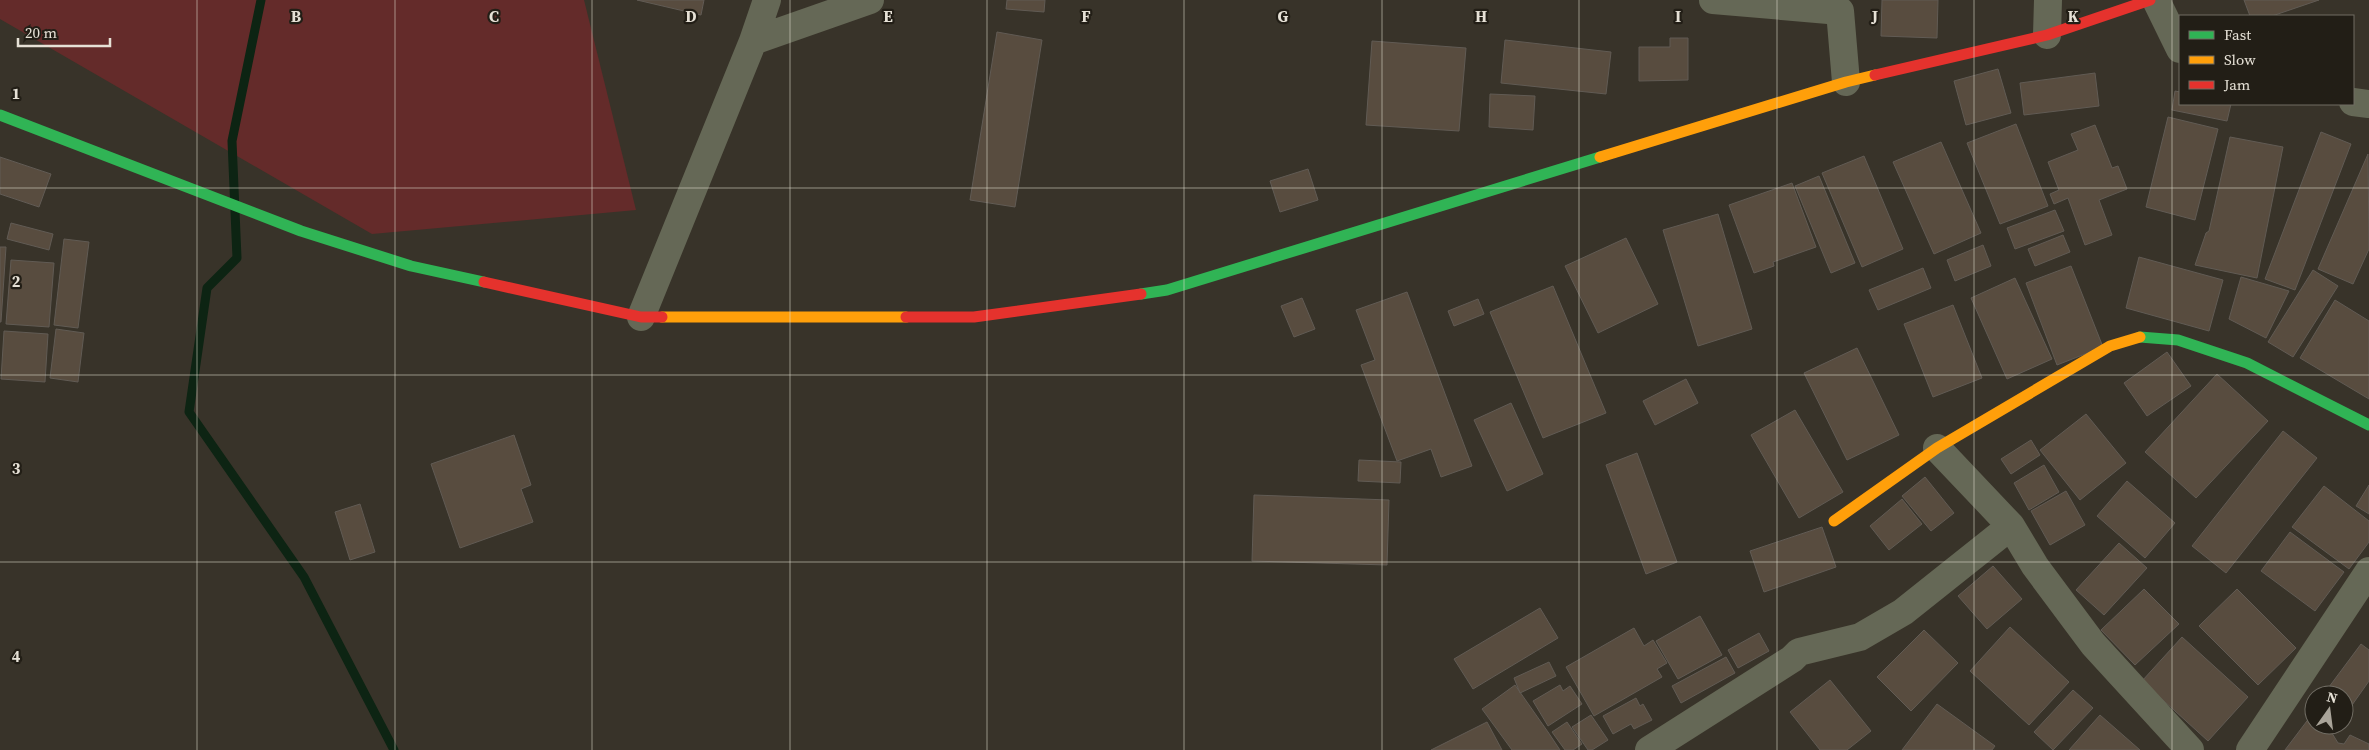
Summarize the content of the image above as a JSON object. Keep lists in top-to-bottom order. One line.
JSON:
{"legend":["Fast","Slow","Jam"],"scale_bar":"20 m","north":"top","grid":{"columns":["B","C","D","E","F","G","H","I","J","K"],"rows":["1","2","3","4"]}}
